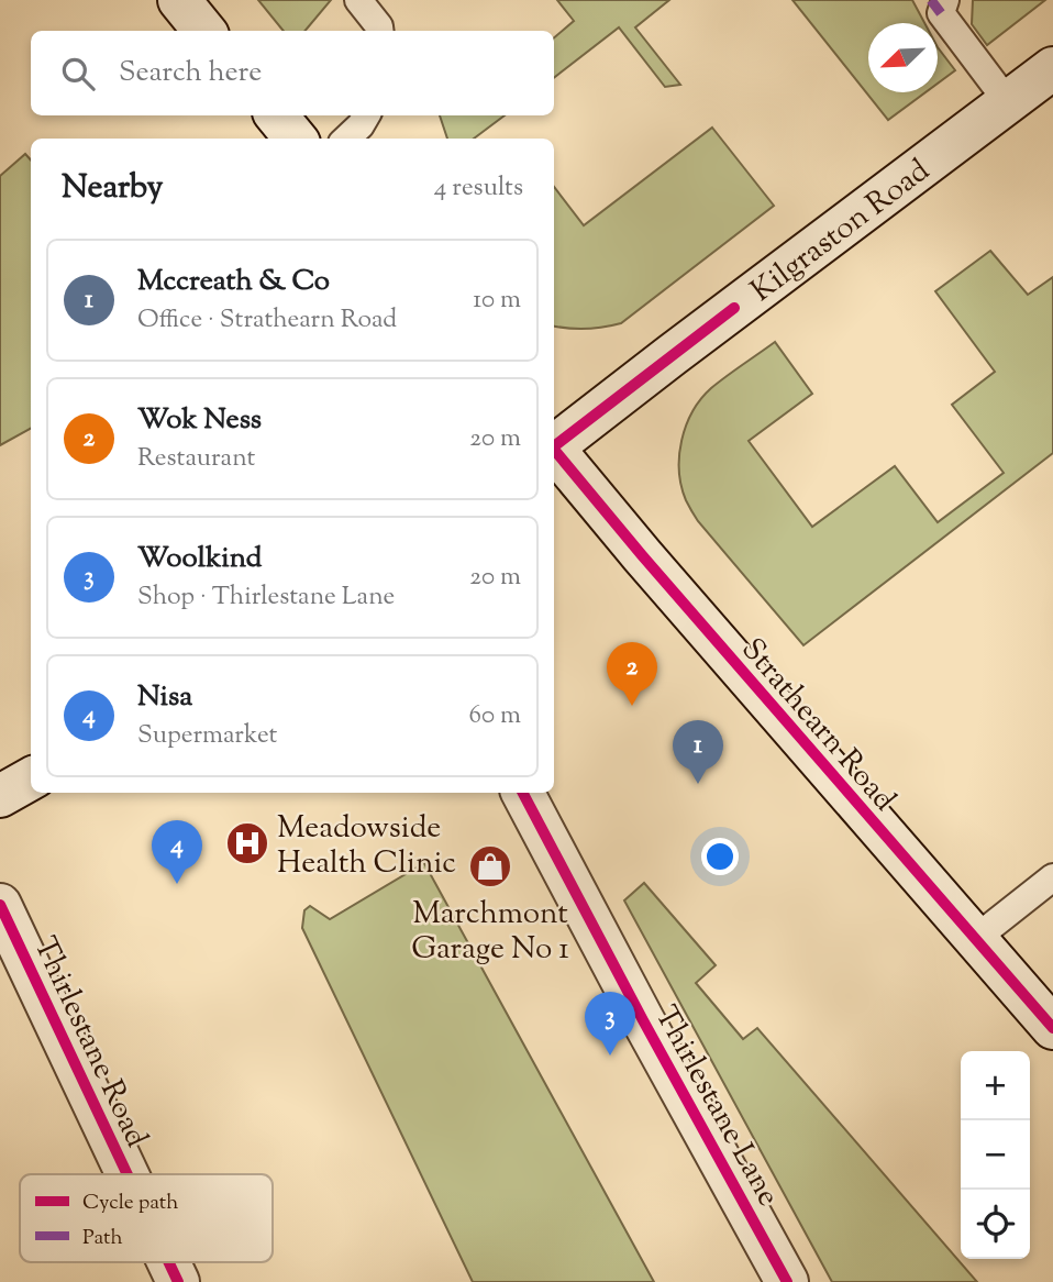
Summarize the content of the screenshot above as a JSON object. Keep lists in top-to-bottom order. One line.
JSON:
{"streets":{"street":["Kilgraston Road","Strathearn Road","Thirlestane Road","Thirlestane Lane"]},"places":{"hospital":["Meadowside Health Clinic"],"shop":["Marchmont Garage No 1"]},"legend":["Cycle path","Path"],"north":"bottom left","page":{"search":"Search here","heading":["Nearby","4 results"],"list":[{"mark":"1","name":"Mccreath & Co","note":"Office · Strathearn Road","value":"10 m"},{"mark":"2","name":"Wok Ness","note":"Restaurant","value":"20 m"},{"mark":"3","name":"Woolkind","note":"Shop · Thirlestane Lane","value":"20 m"},{"mark":"4","name":"Nisa","note":"Supermarket","value":"60 m"}],"pins":["2","1","4","3"],"map_buttons":["+","−"]}}
